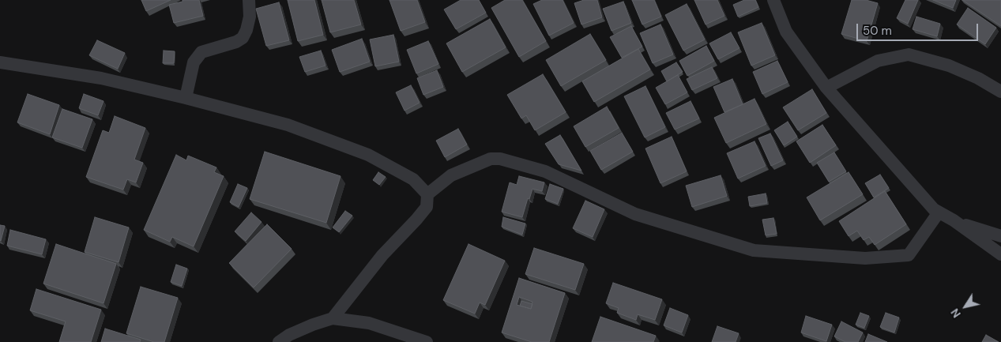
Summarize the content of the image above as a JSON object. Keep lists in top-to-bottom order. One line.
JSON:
{"scale_bar":"50 m","north":"bottom left"}
